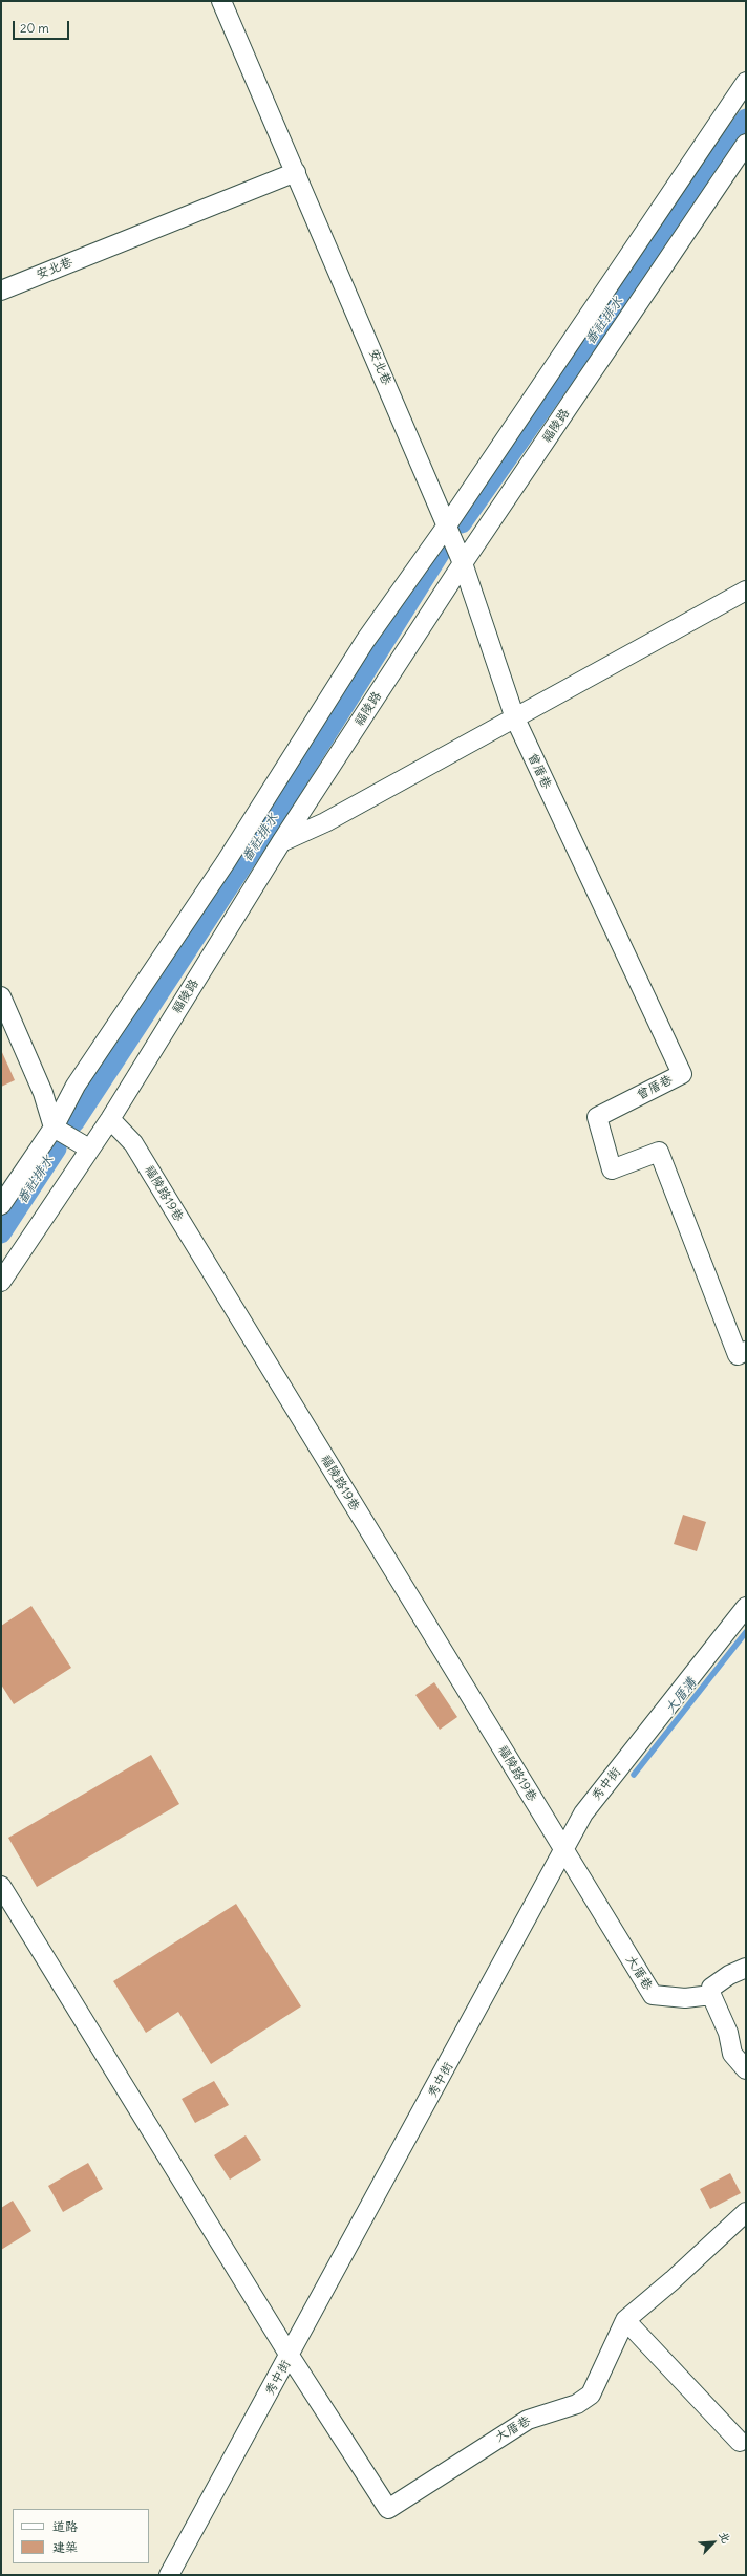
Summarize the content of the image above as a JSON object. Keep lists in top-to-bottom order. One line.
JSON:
{"streets":{"street":["安北巷","福陵路","曾厝巷","福陵路19巷","秀中街","大厝巷"]},"crossings":[["安北巷","福陵路"],["安北巷","曾厝巷"],["福陵路","曾厝巷"],["福陵路","福陵路19巷"],["福陵路19巷","秀中街"],["福陵路19巷","大厝巷"],["秀中街","大厝巷"]],"water":["番社排水","大厝溝"],"legend":["道路","建築"],"scale_bar":"20 m","north":"top right"}
